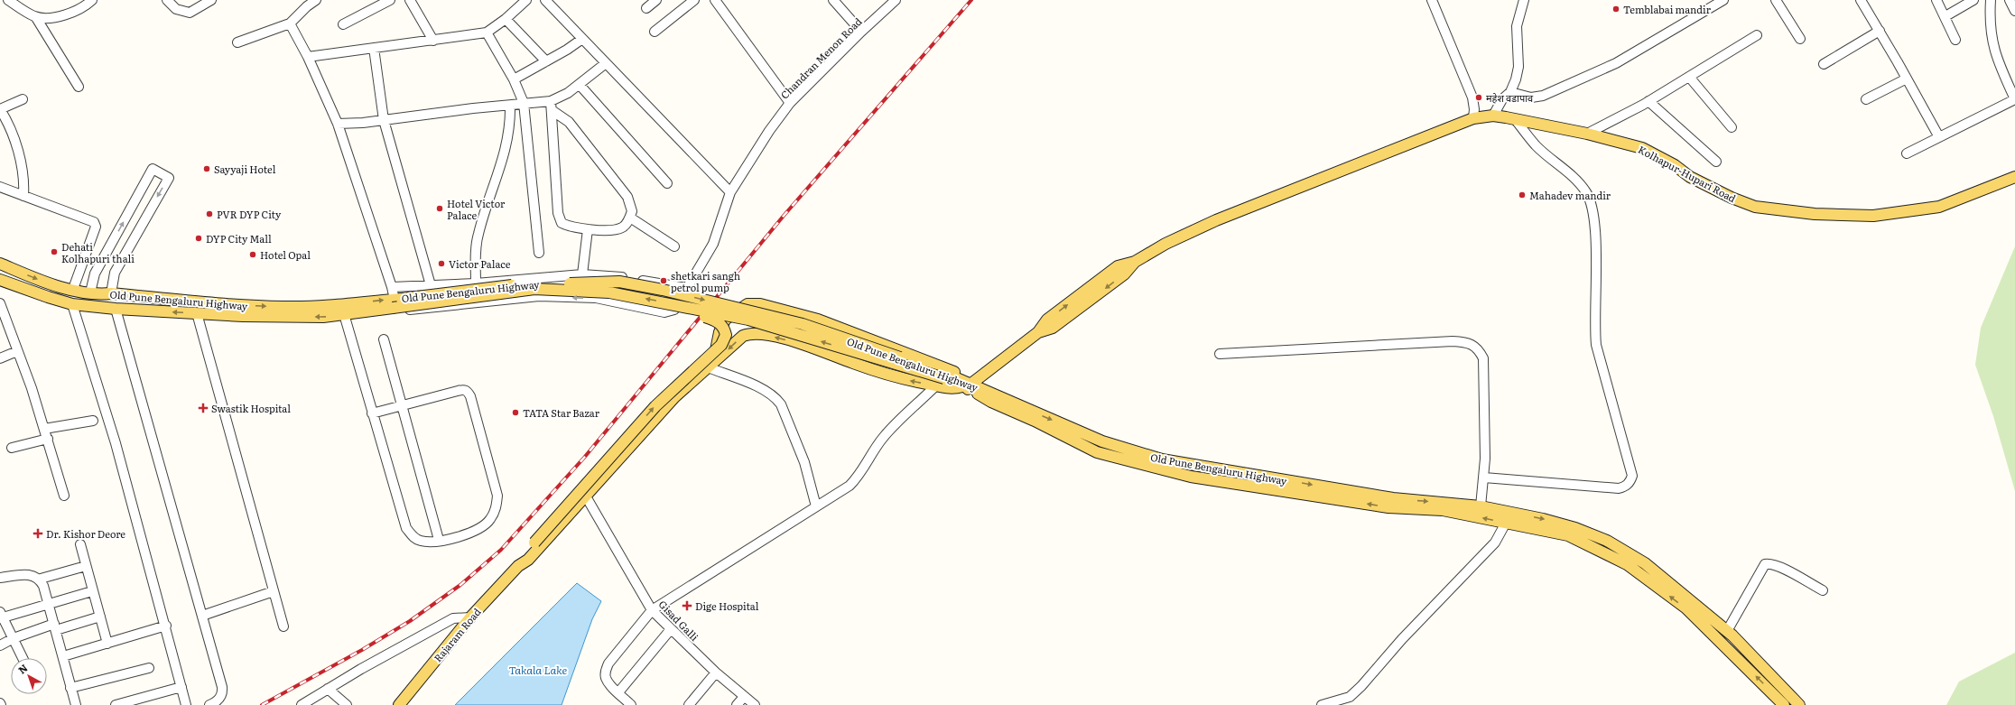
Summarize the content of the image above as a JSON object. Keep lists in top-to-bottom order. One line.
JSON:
{"streets":{"main road":["Kolhapur-Hupari Road","Old Pune Bengaluru Highway","Rajaram Road"],"street":["Chandran Menon Road","Gisad Galli"]},"crossings":[["Chandran Menon Road","Old Pune Bengaluru Highway"],["Kolhapur-Hupari Road","Old Pune Bengaluru Highway"]],"water":["Takala Lake"],"places":{"other":["Temblabai mandir","महेश वडापाव","Sayyaji Hotel","Mahadev mandir","Hotel Victor Palace","PVR DYP City","DYP City Mall","Dehati Kolhapuri thali","Hotel Opal","Victor Palace","shetkari sangh petrol pump","TATA Star Bazar"],"health":["Swastik Hospital","Dr. Kishor Deore","Dige Hospital"]},"north":"top left"}
